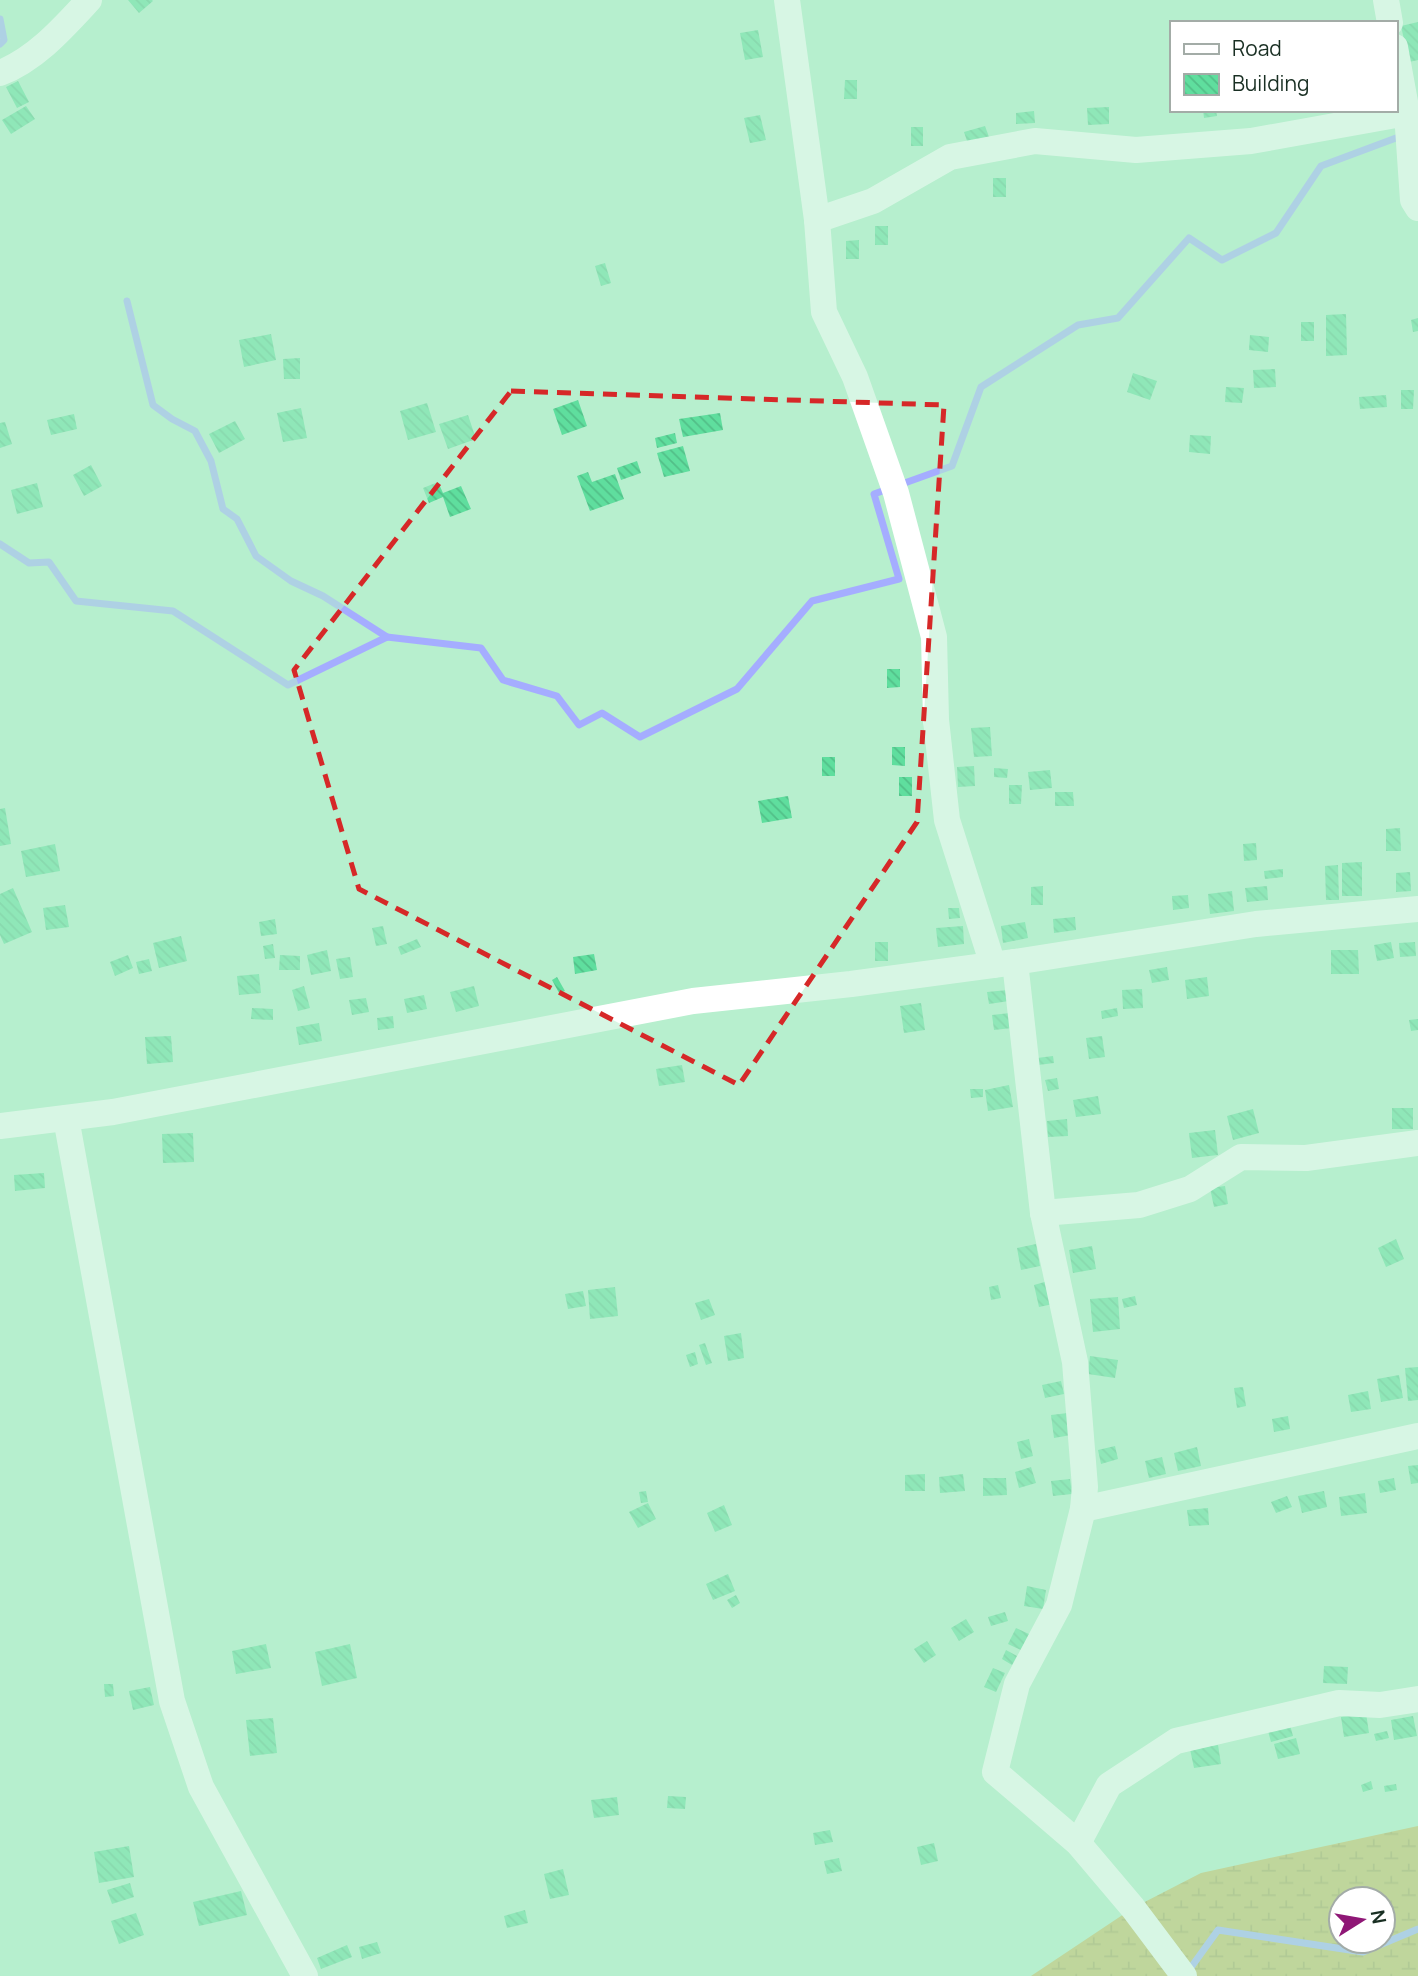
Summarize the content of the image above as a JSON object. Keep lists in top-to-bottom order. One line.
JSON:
{"legend":["Road","Building"],"north":"right"}
